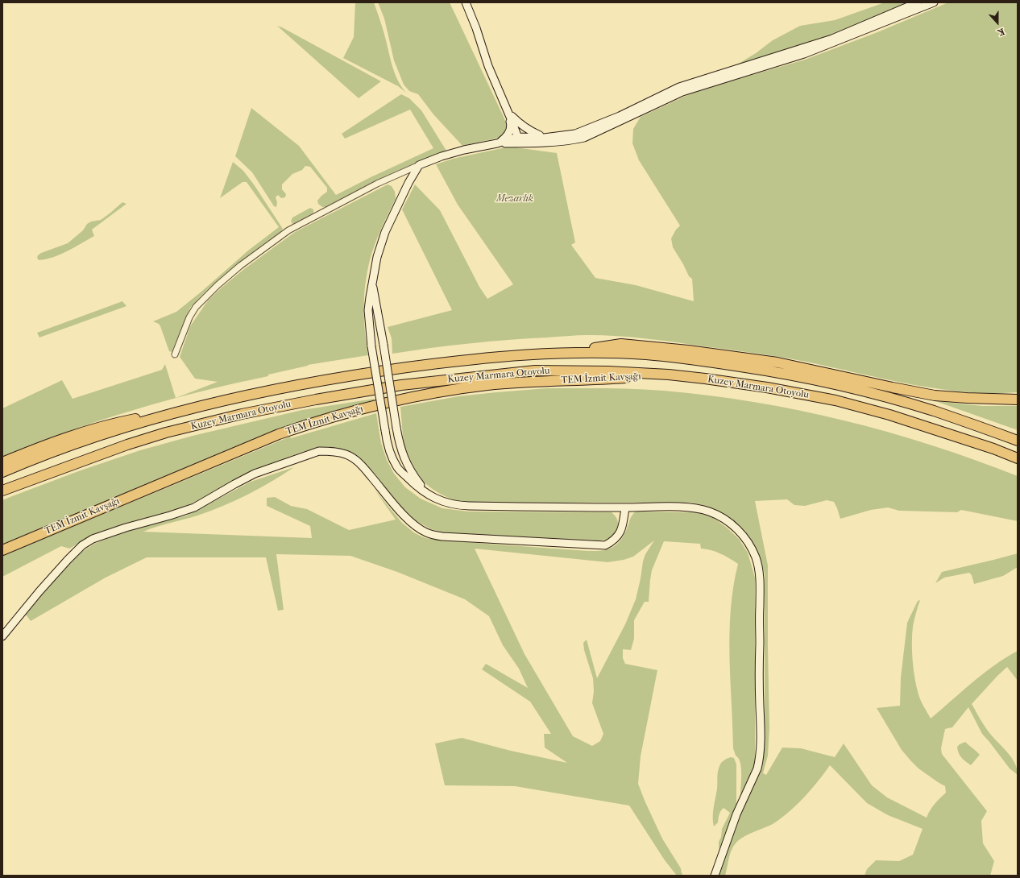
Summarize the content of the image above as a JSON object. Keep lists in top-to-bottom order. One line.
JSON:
{"streets":{"highway":["Kuzey Marmara Otoyolu","TEM İzmit Kavşağı"]},"crossings":[["Kuzey Marmara Otoyolu","TEM İzmit Kavşağı"]],"parks":["Mezarlık"],"north":"bottom"}
